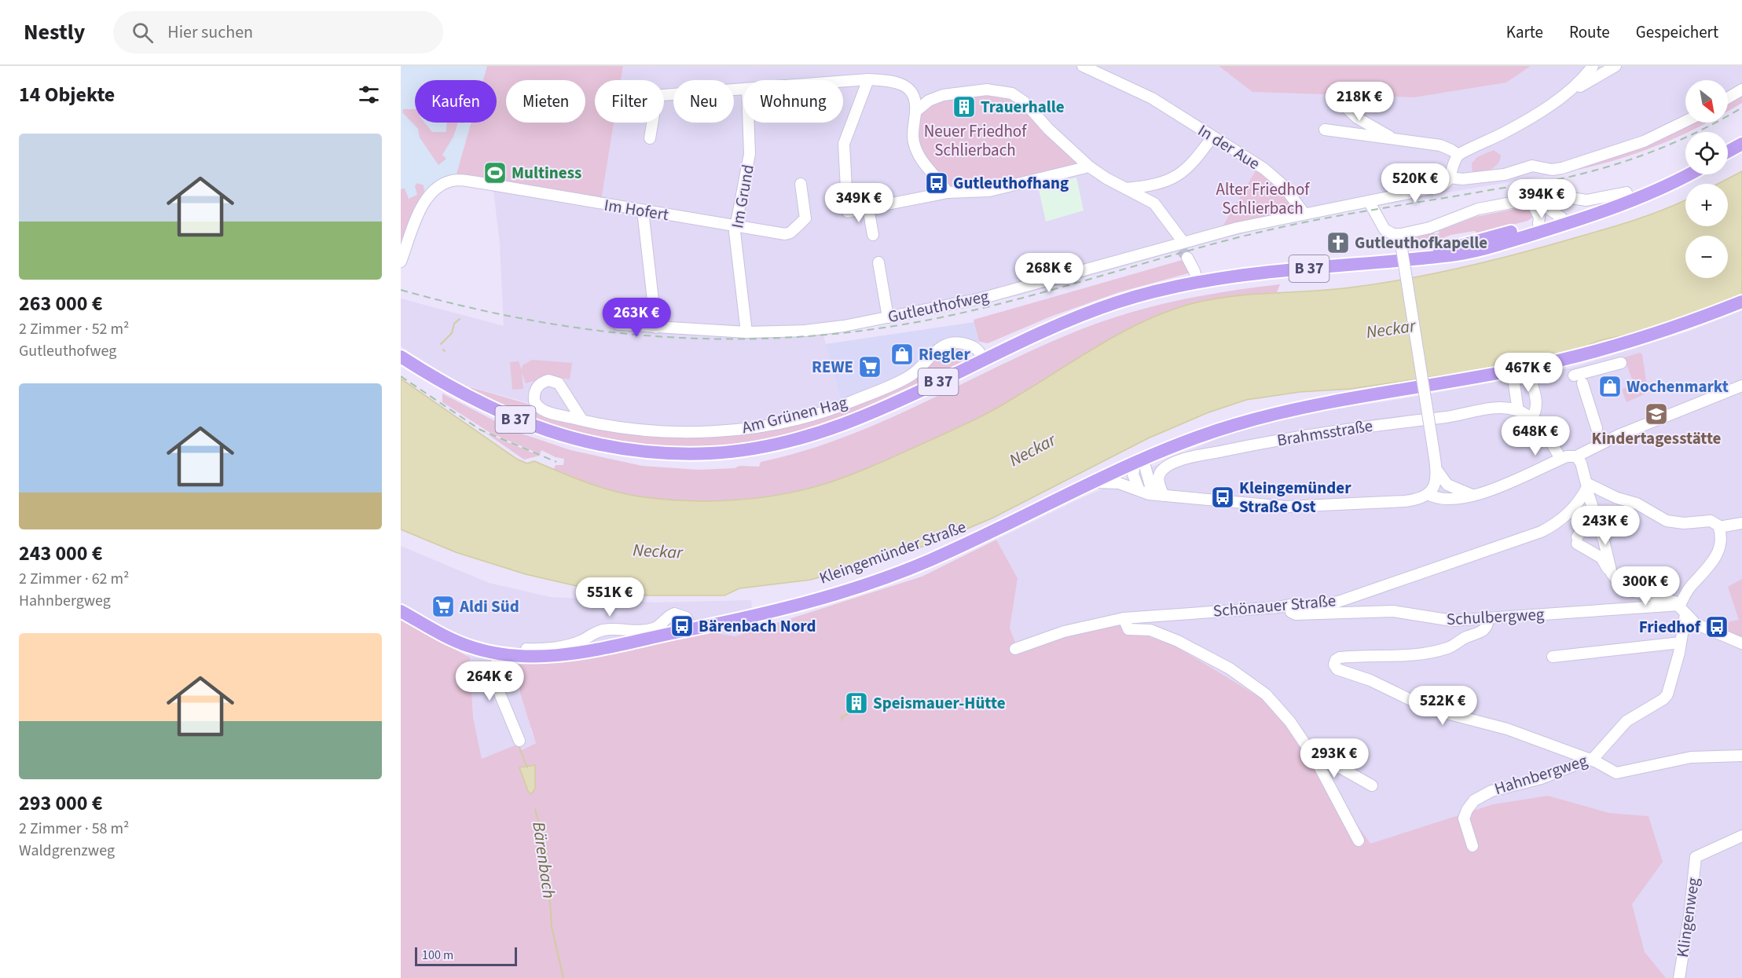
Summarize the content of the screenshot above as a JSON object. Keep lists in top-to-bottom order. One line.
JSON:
{"streets":{"main road":["B 37","Kleingemünder Straße"],"street":["In der Aue","Im Grund","Im Hofert","Gutleuthofweg","Am Grünen Hag","Brahmsstraße","Schönauer Straße","Schulbergweg","Hahnbergweg","Klingenweg"]},"crossings":[["In der Aue","Gutleuthofweg"],["Im Grund","Im Hofert"],["Im Grund","Gutleuthofweg"],["B 37","Am Grünen Hag"],["Brahmsstraße","Kleingemünder Straße"],["Schönauer Straße","Schulbergweg"],["Schulbergweg","Hahnbergweg"]],"water":["Neckar","Bärenbach"],"parks":["Neuer Friedhof Schlierbach","Alter Friedhof Schlierbach"],"places":{"building":["Trauerhalle","Speismauer-Hütte"],"sports":["Multiness"],"bus stop":["Gutleuthofhang","Kleingemünder Straße Ost","Bärenbach Nord","Friedhof"],"church":["Gutleuthofkapelle"],"shop":["Riegler","Wochenmarkt"],"supermarket":["REWE","Aldi Süd"],"school or university":["Kindertagesstätte"]},"scale_bar":"100 m","north":"bottom right","page":{"header":"Nestly","search":"Hier suchen","nav":["Karte","Route","Gespeichert"],"heading":"14 Objekte","map_buttons":["+","−"],"chip":["Kaufen","Mieten","Filter","Neu","Wohnung"],"price":["218K €","520K €","394K €","349K €","268K €","263K €","467K €","648K €","243K €","300K €","551K €","264K €","522K €","293K €"],"list":[{"name":"263 000 €","note":"2 Zimmer · 52 m² · Gutleuthofweg"},{"name":"243 000 €","note":"2 Zimmer · 62 m² · Hahnbergweg"},{"name":"293 000 €","note":"2 Zimmer · 58 m² · Waldgrenzweg"}],"scale":"100 m"}}
